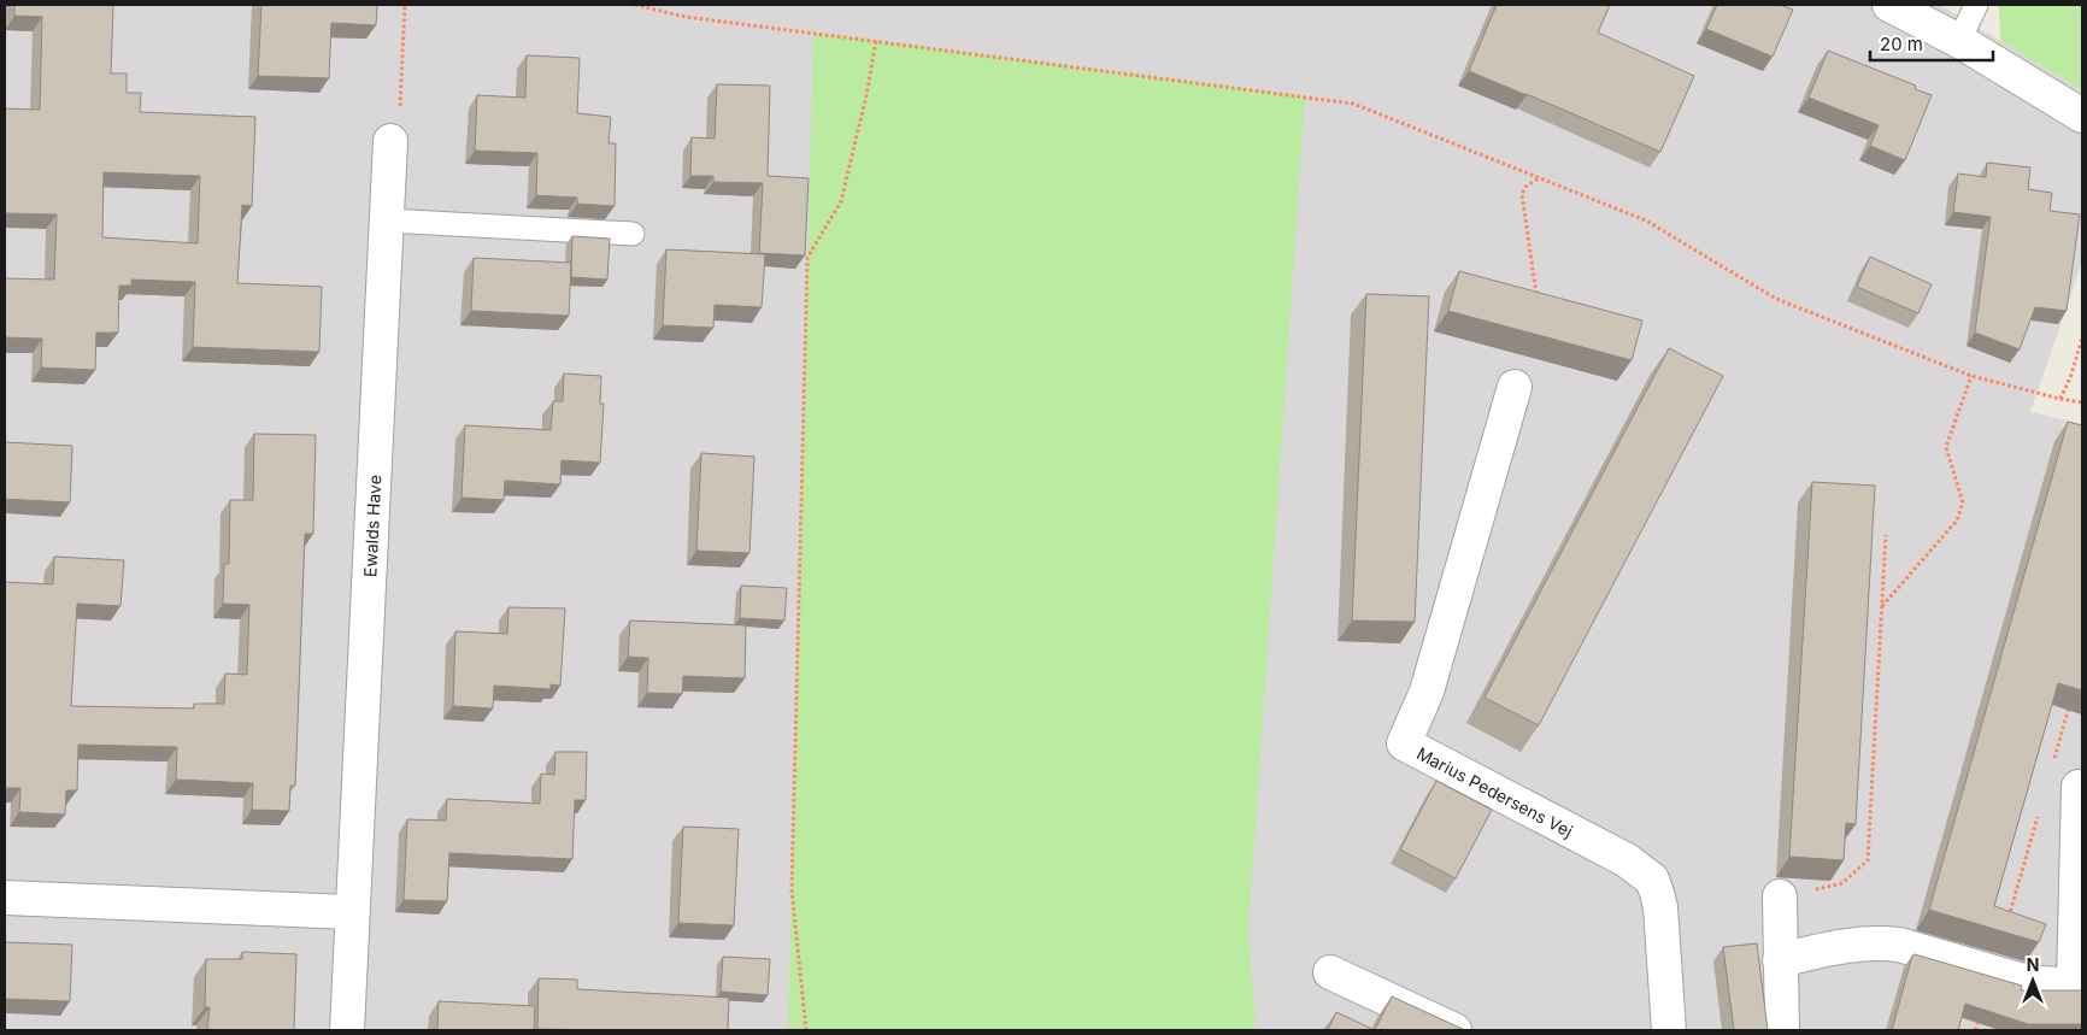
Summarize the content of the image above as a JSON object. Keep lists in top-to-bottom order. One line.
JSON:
{"streets":{"street":["Ewalds Have","Marius Pedersens Vej"]},"scale_bar":"20 m","north":"top"}
